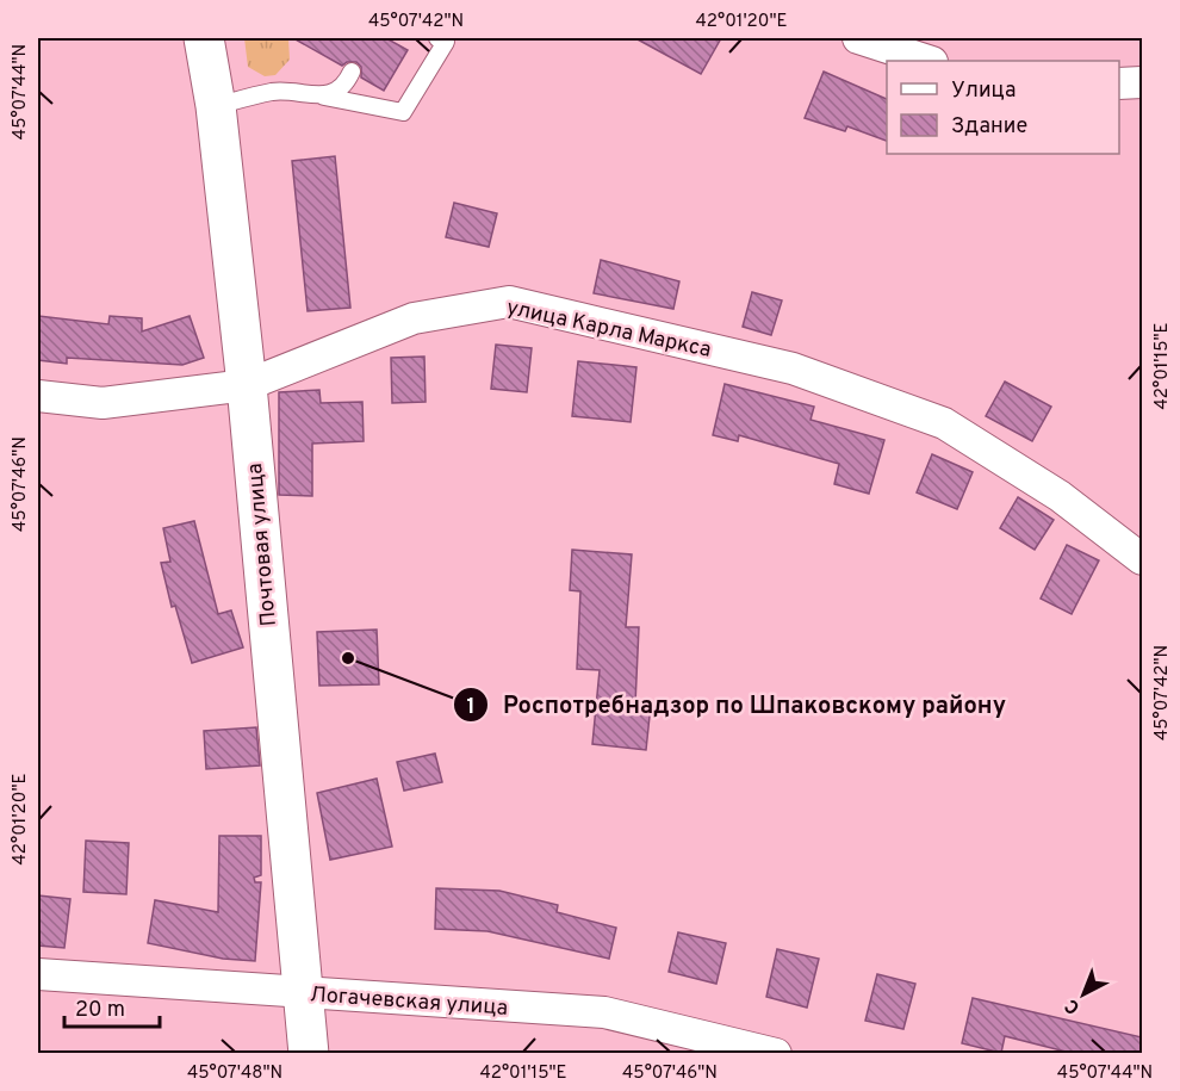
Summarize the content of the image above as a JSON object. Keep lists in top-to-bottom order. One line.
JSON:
{"streets":{"main road":["Почтовая улица"],"street":["улица Карла Маркса","Логачевская улица"]},"crossings":[["улица Карла Маркса","Почтовая улица"],["Почтовая улица","Логачевская улица"]],"places":["Роспотребнадзор по Шпаковскому району"],"legend":["Улица","Здание"],"scale_bar":"20 m","north":"bottom left","coordinates":["45°07'42\"N","42°01'20\"E","45°07'44\"N","42°01'15\"E","45°07'46\"N","45°07'48\"N"]}
